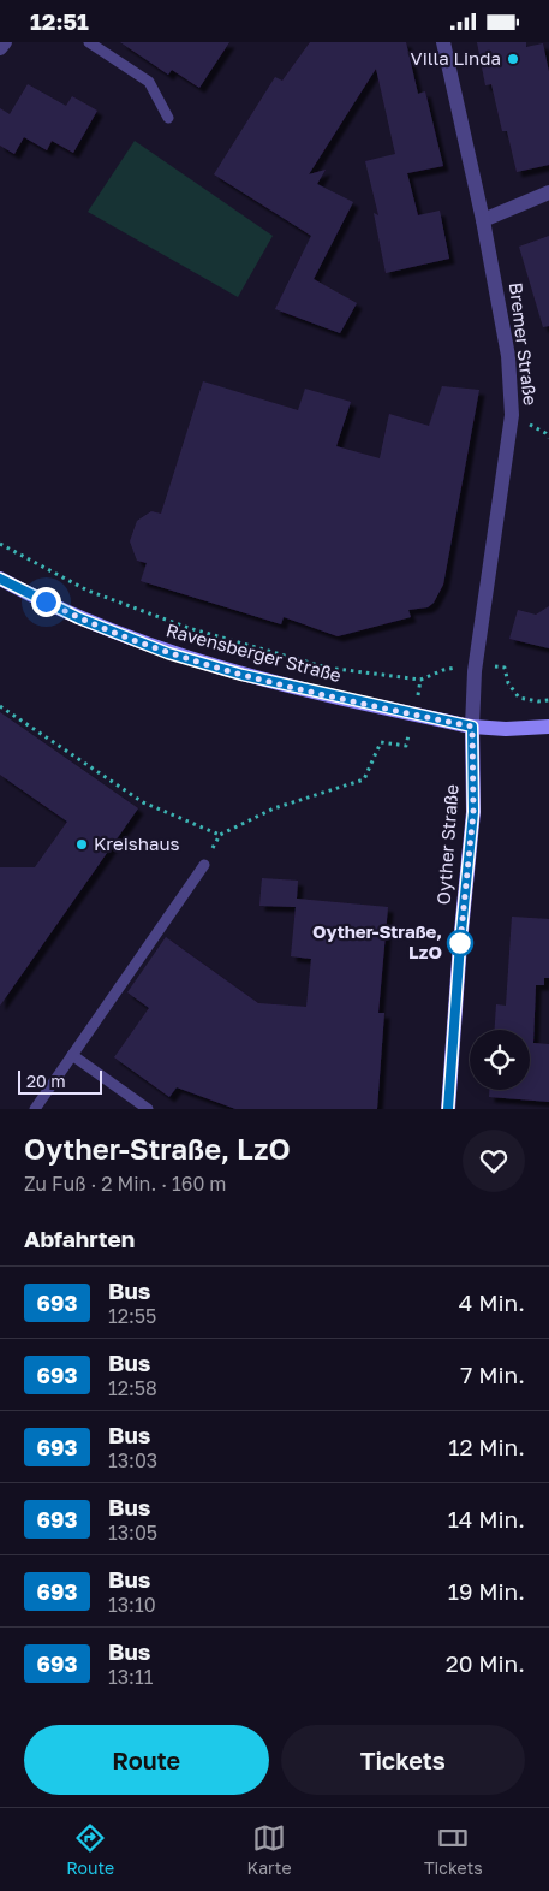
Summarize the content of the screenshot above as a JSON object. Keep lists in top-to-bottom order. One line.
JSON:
{"streets":{"main road":["Ravensberger Straße","Oyther Straße"],"street":["Bremer Straße"]},"crossings":[["Bremer Straße","Ravensberger Straße"],["Bremer Straße","Oyther Straße"],["Ravensberger Straße","Oyther Straße"]],"places":["Villa Linda","Kreishaus","Oyther-Straße, LzO"],"lines":["bus line 693"],"scale_bar":"20 m","page":{"status":"12:51","scale":"20 m","heading":[["Oyther-Straße, LzO","Zu Fuß · 2 Min. · 160 m"],"Abfahrten"],"list":[{"mark":"693","name":"Bus","note":"12:55","value":"4 Min."},{"mark":"693","name":"Bus","note":"12:58","value":"7 Min."},{"mark":"693","name":"Bus","note":"13:03","value":"12 Min."},{"mark":"693","name":"Bus","note":"13:05","value":"14 Min."},{"mark":"693","name":"Bus","note":"13:10","value":"19 Min."},{"mark":"693","name":"Bus","note":"13:11","value":"20 Min."}],"buttons":["Route","Tickets"],"tabs":["Route","Karte","Tickets"]}}
